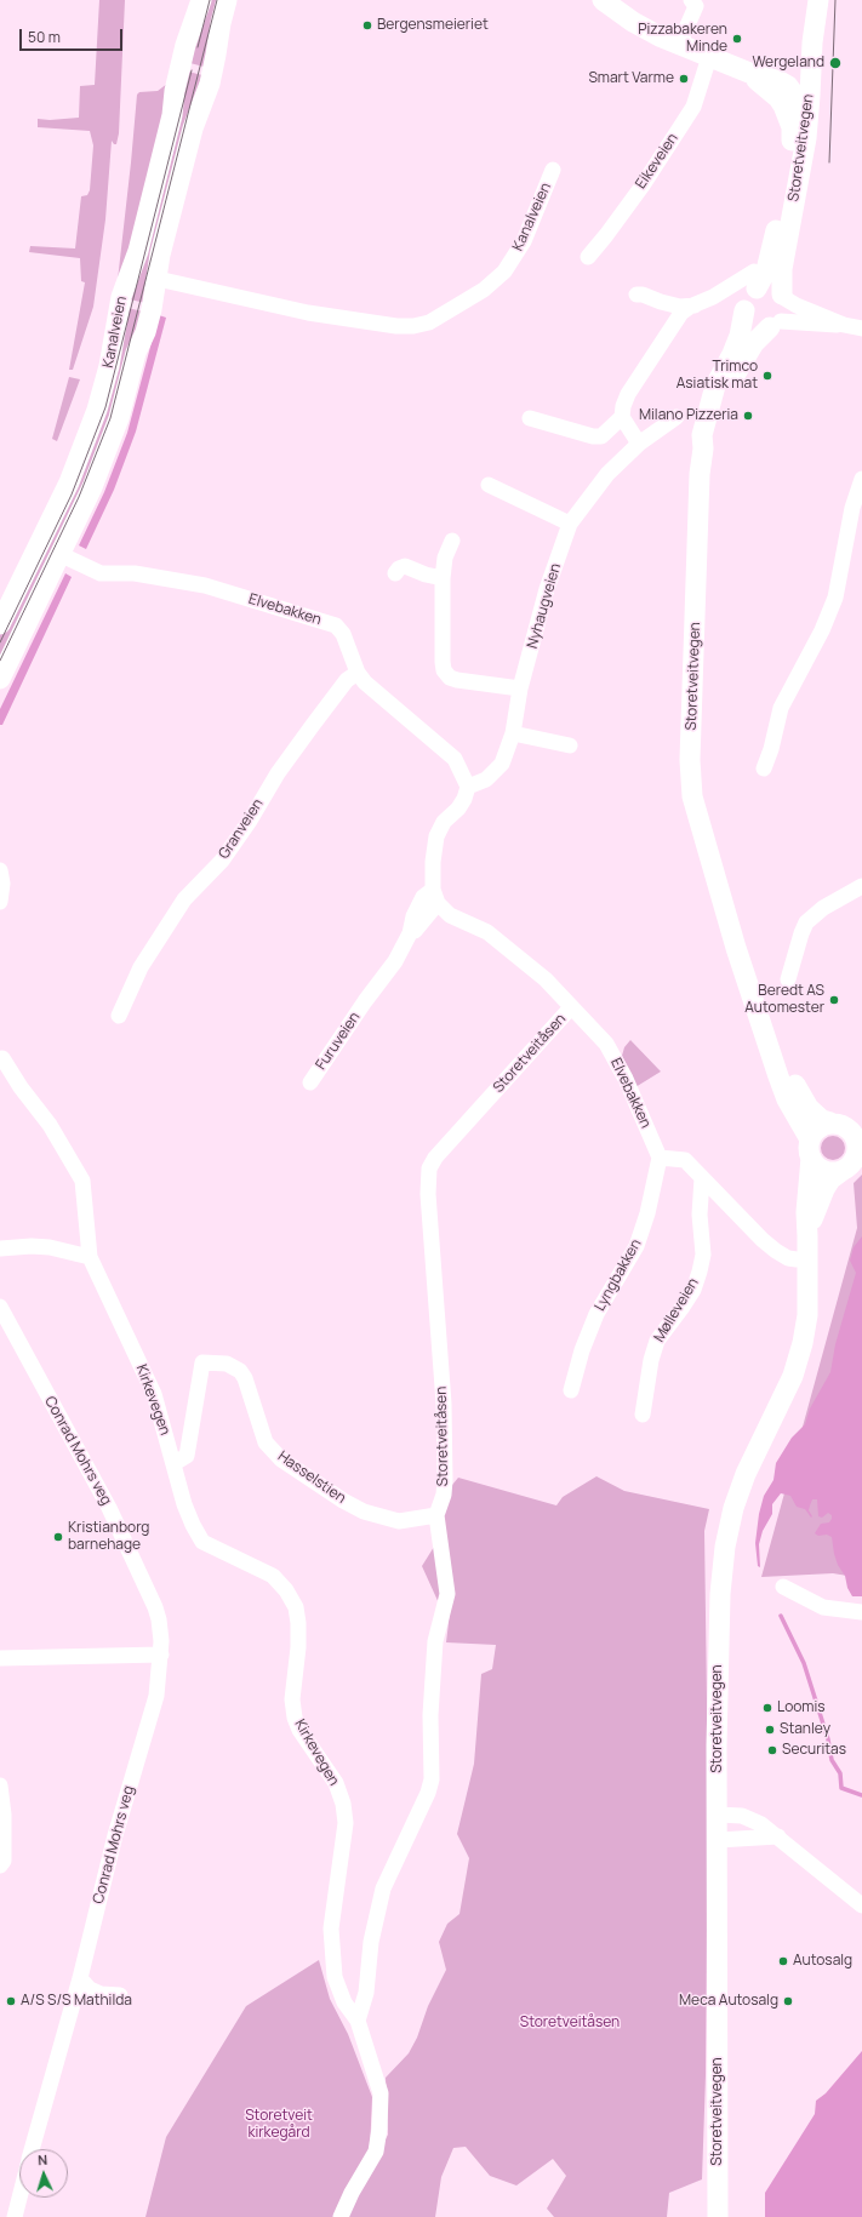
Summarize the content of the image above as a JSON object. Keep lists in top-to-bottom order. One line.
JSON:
{"streets":{"main road":["Storetveitvegen","Kanalveien"],"street":["Eikeveien","Nyhaugveien","Elvebakken","Granveien","Furuveien","Storetveitåsen","Lyngbakken","Mølleveien","Kirkevegen","Conrad Mohrs veg","Hasselstien"]},"crossings":[["Kanalveien","Elvebakken"],["Nyhaugveien","Elvebakken"],["Elvebakken","Granveien"],["Elvebakken","Furuveien"],["Elvebakken","Storetveitåsen"],["Elvebakken","Lyngbakken"],["Storetveitåsen","Kirkevegen"],["Storetveitåsen","Hasselstien"],["Kirkevegen","Hasselstien"]],"parks":["Storetveitåsen","Storetveit kirkegård"],"places":["Bergensmeieriet","Pizzabakeren Minde","Wergeland","Smart Varme","Trimco Asiatisk mat","Milano Pizzeria","Beredt AS Automester","Kristianborg barnehage","Loomis","Stanley","Securitas","Autosalg","A/S S/S Mathilda","Meca Autosalg"],"scale_bar":"50 m","north":"top"}
